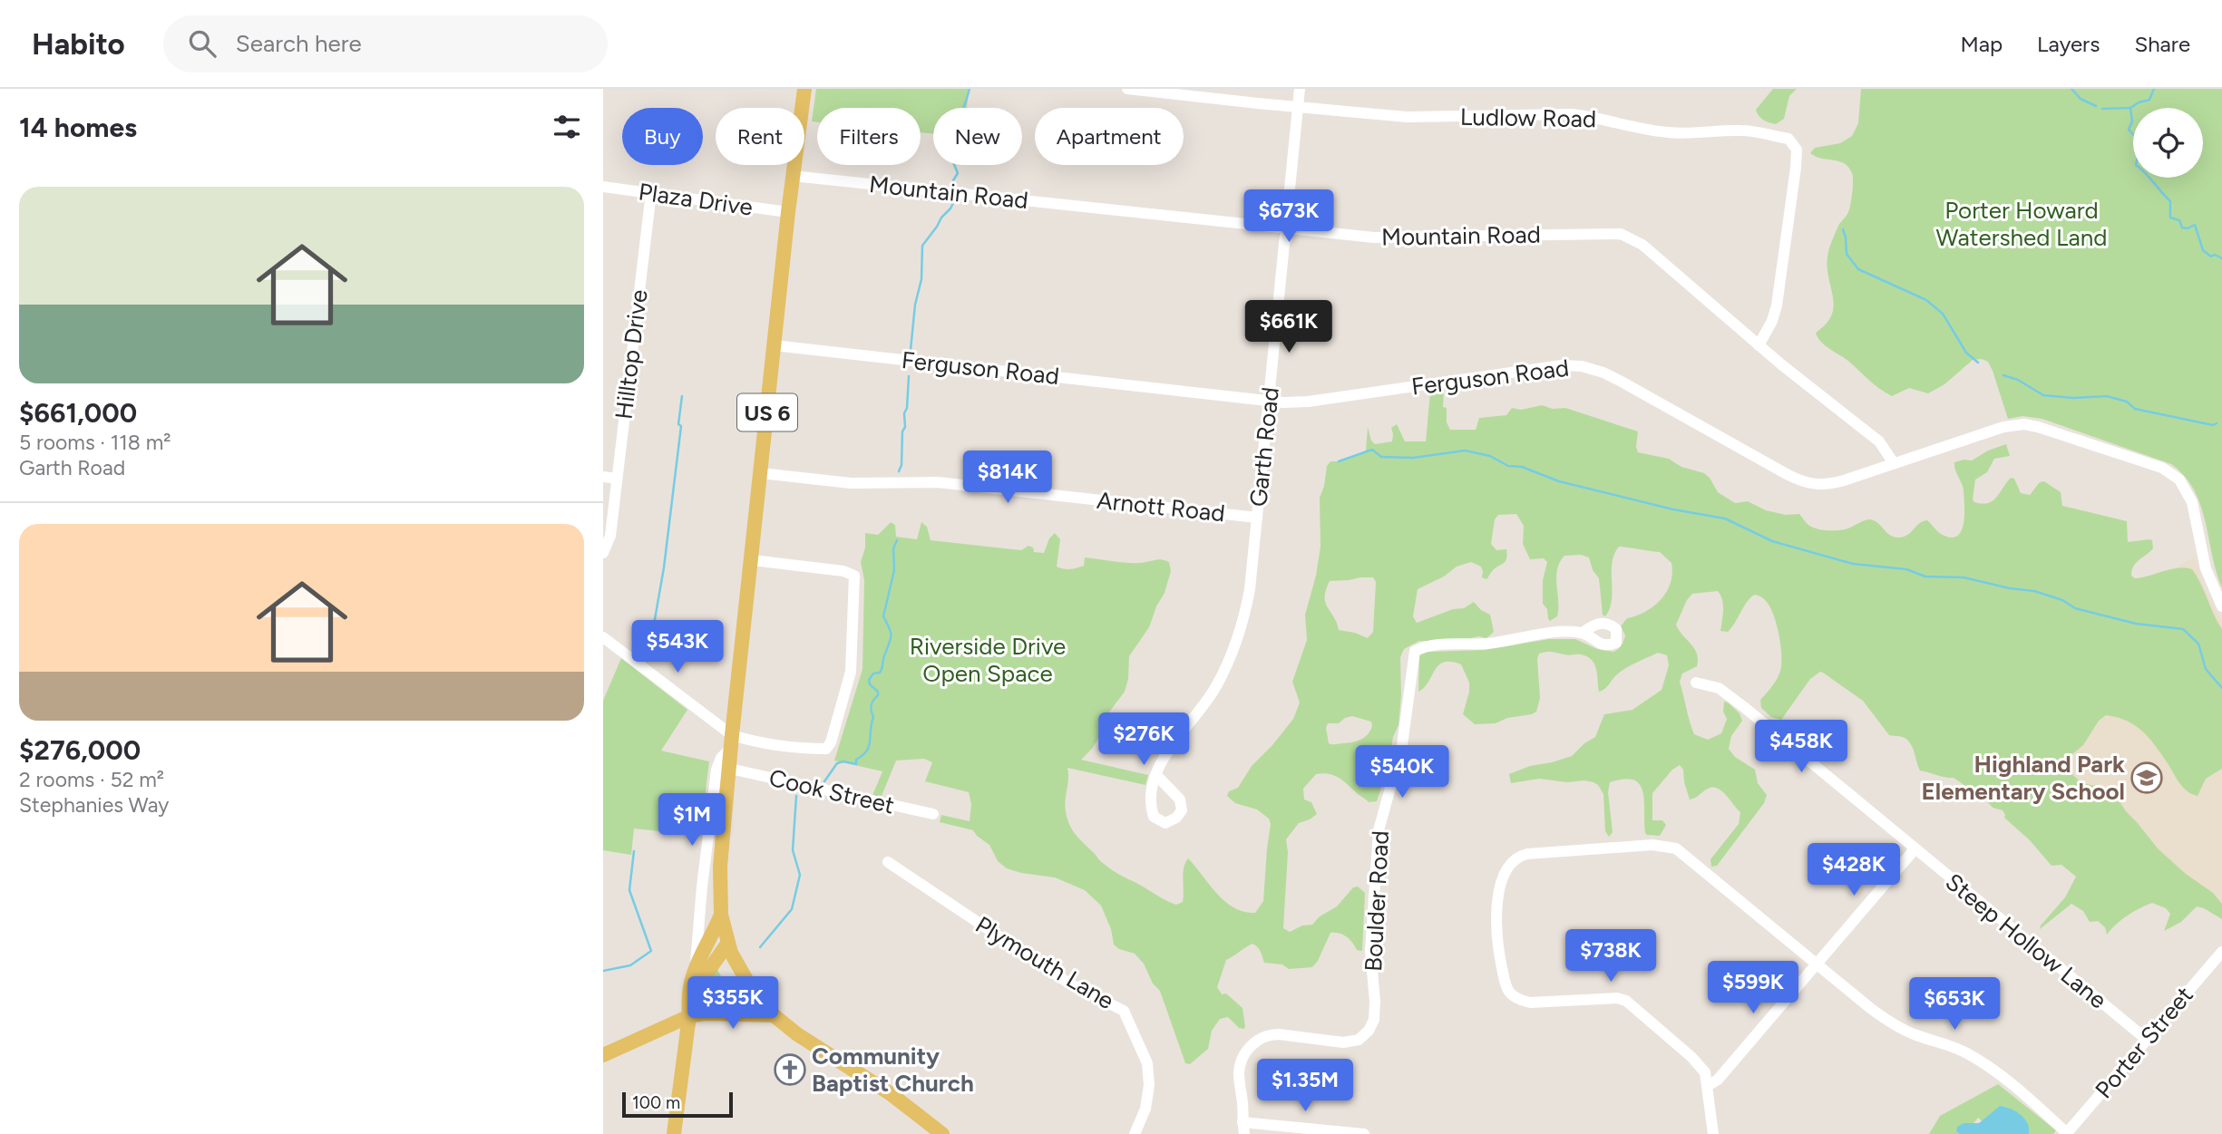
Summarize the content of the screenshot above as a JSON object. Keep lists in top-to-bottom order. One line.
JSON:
{"streets":{"main road":["US 6"],"street":["Ludlow Road","Mountain Road","Plaza Drive","Hilltop Drive","Ferguson Road","Garth Road","Arnott Road","Cook Street","Boulder Road","Steep Hollow Lane","Plymouth Lane","Porter Street"]},"crossings":[["Ludlow Road","Mountain Road"],["Ludlow Road","Garth Road"],["Mountain Road","Ferguson Road"],["Mountain Road","US 6"],["Mountain Road","Garth Road"],["Plaza Drive","Hilltop Drive"],["Plaza Drive","US 6"],["Ferguson Road","US 6"],["Ferguson Road","Garth Road"],["US 6","Arnott Road"],["US 6","Cook Street"],["Garth Road","Arnott Road"],["Steep Hollow Lane","Porter Street"]],"parks":["Porter Howard Watershed Land","Riverside Drive Open Space"],"places":{"school or university":["Highland Park Elementary School"],"church":["Community Baptist Church"]},"scale_bar":"100 m","page":{"header":"Habito","search":"Search here","nav":["Map","Layers","Share"],"heading":"14 homes","chip":["Buy","Rent","Filters","New","Apartment"],"list":[{"name":"$661,000","note":"5 rooms · 118 m² · Garth Road"},{"name":"$276,000","note":"2 rooms · 52 m² · Stephanies Way"}],"price":["$673K","$661K","$814K","$543K","$276K","$458K","$540K","$1M","$428K","$738K","$599K","$355K","$653K","$1.35M"],"scale":"100 m"}}
